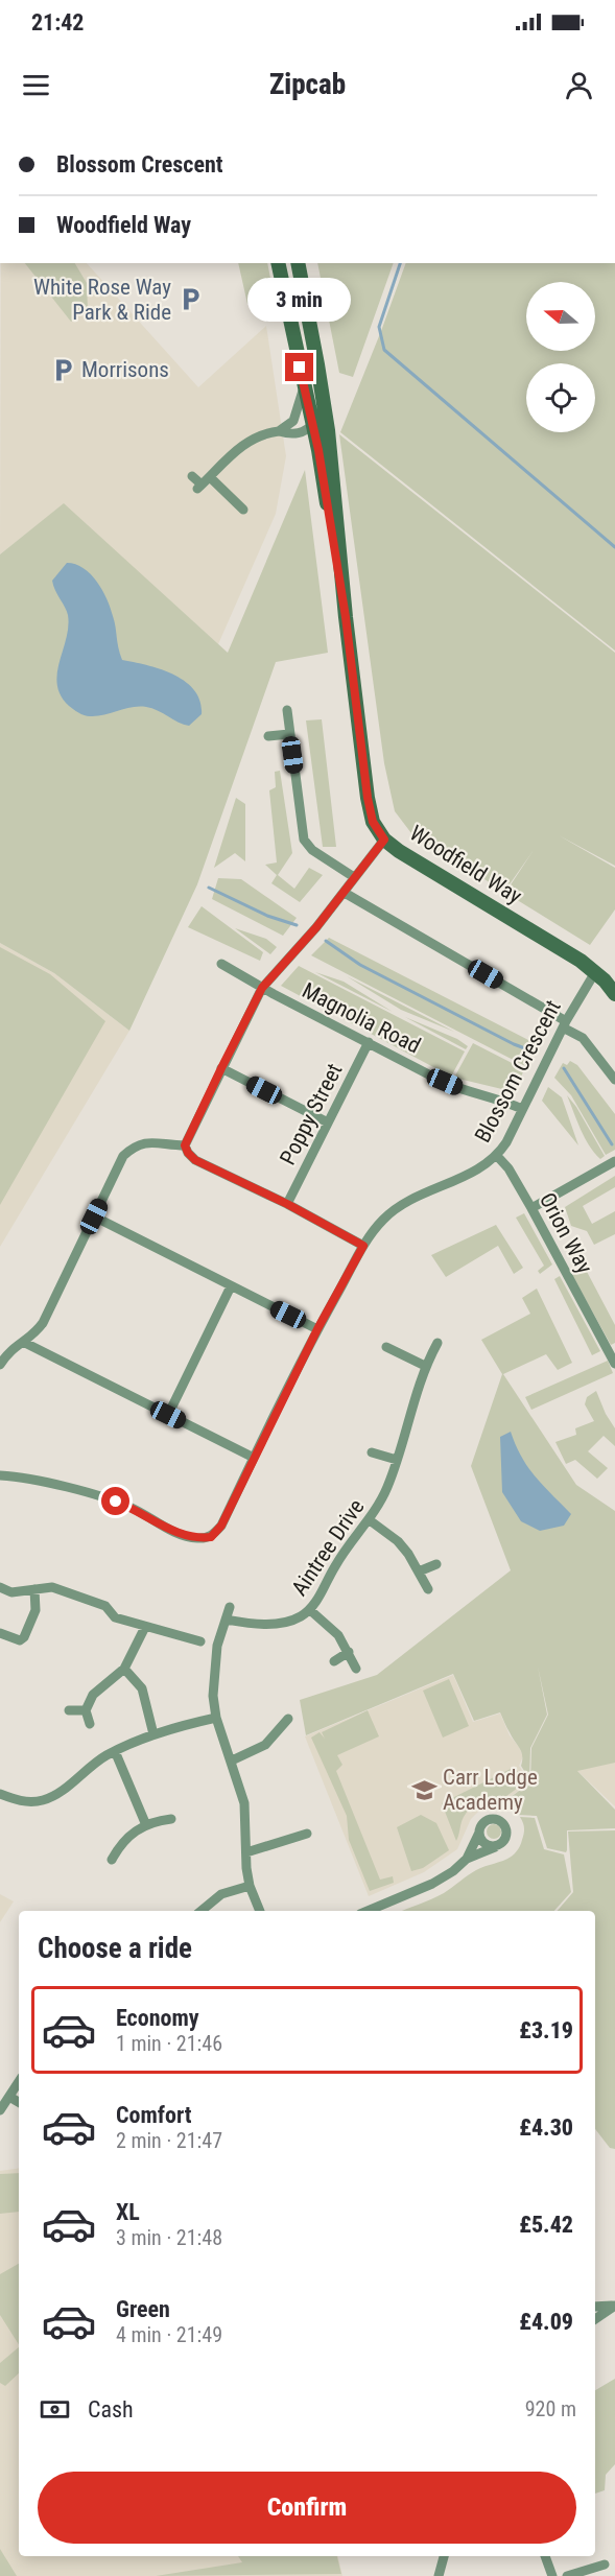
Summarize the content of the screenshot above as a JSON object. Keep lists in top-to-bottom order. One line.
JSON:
{"streets":{"street":["Woodfield Way","Magnolia Road","Blossom Crescent","Poppy Street","Orion Way","Aintree Drive"]},"crossings":[["Woodfield Way","Blossom Crescent"],["Magnolia Road","Blossom Crescent"],["Magnolia Road","Poppy Street"],["Blossom Crescent","Orion Way"]],"places":{"parking":["White Rose Way Park & Ride","Morrisons"],"school or university":["Carr Lodge Academy"]},"north":"left","page":{"status":"21:42","header":"Zipcab","banner":["Blossom Crescent","Woodfield Way"],"bubble":"3 min","heading":"Choose a ride","list":[{"name":"Economy","note":"1 min · 21:46","value":"£3.19"},{"name":"Comfort","note":"2 min · 21:47","value":"£4.30"},{"name":"XL","note":"3 min · 21:48","value":"£5.42"},{"name":"Green","note":"4 min · 21:49","value":"£4.09"}],"pay":["Cash","920 m"],"buttons":"Confirm"}}
